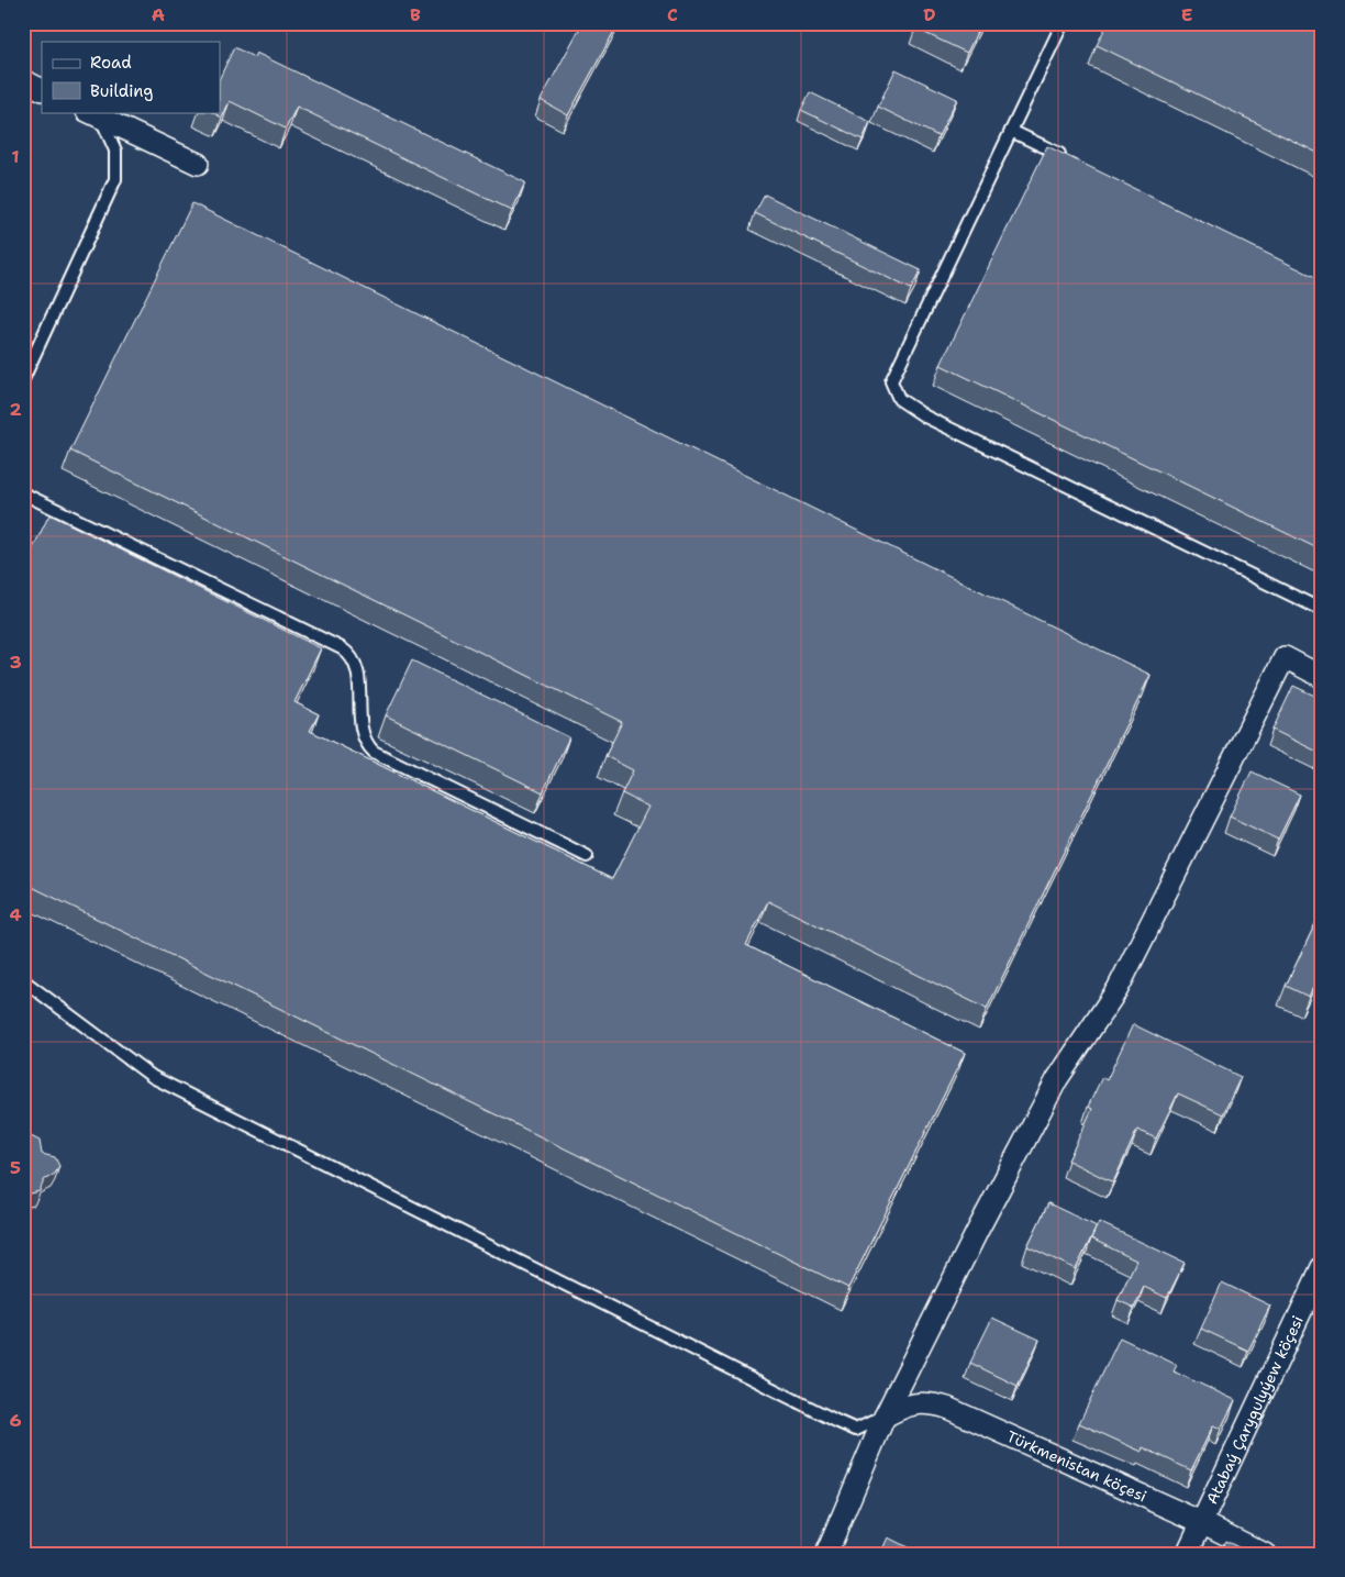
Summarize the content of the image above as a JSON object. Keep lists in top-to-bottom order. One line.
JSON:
{"streets":{"street":["Atabaý Çarygulyýew köçesi","Türkmenistan köçesi"]},"crossings":[["Atabaý Çarygulyýew köçesi","Türkmenistan köçesi"]],"legend":["Road","Building"],"grid":{"columns":["A","B","C","D","E"],"rows":["1","2","3","4","5","6"]}}
